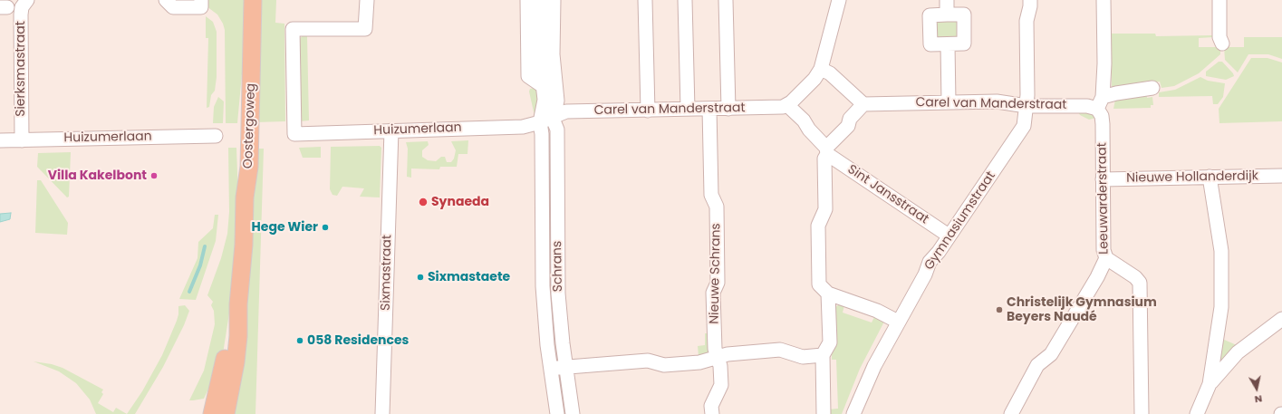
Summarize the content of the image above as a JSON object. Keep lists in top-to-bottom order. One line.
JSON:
{"streets":{"main road":["Oostergoweg"],"street":["Sierksmastraat","Carel van Manderstraat","Huizumerlaan","Nieuwe Hollanderdijk","Sint Jansstraat","Leeuwarderstraat","Gymnasiumstraat","Schrans","Sixmastraat","Nieuwe Schrans"]},"crossings":[["Sierksmastraat","Huizumerlaan"],["Carel van Manderstraat","Huizumerlaan"],["Carel van Manderstraat","Leeuwarderstraat"],["Carel van Manderstraat","Gymnasiumstraat"],["Carel van Manderstraat","Schrans"],["Carel van Manderstraat","Nieuwe Schrans"],["Huizumerlaan","Schrans"],["Huizumerlaan","Sixmastraat"],["Nieuwe Hollanderdijk","Leeuwarderstraat"],["Sint Jansstraat","Gymnasiumstraat"]],"places":["Villa Kakelbont","Synaeda","Hege Wier","Sixmastaete","Christelijk Gymnasium Beyers Naudé","058 Residences"],"north":"bottom"}
